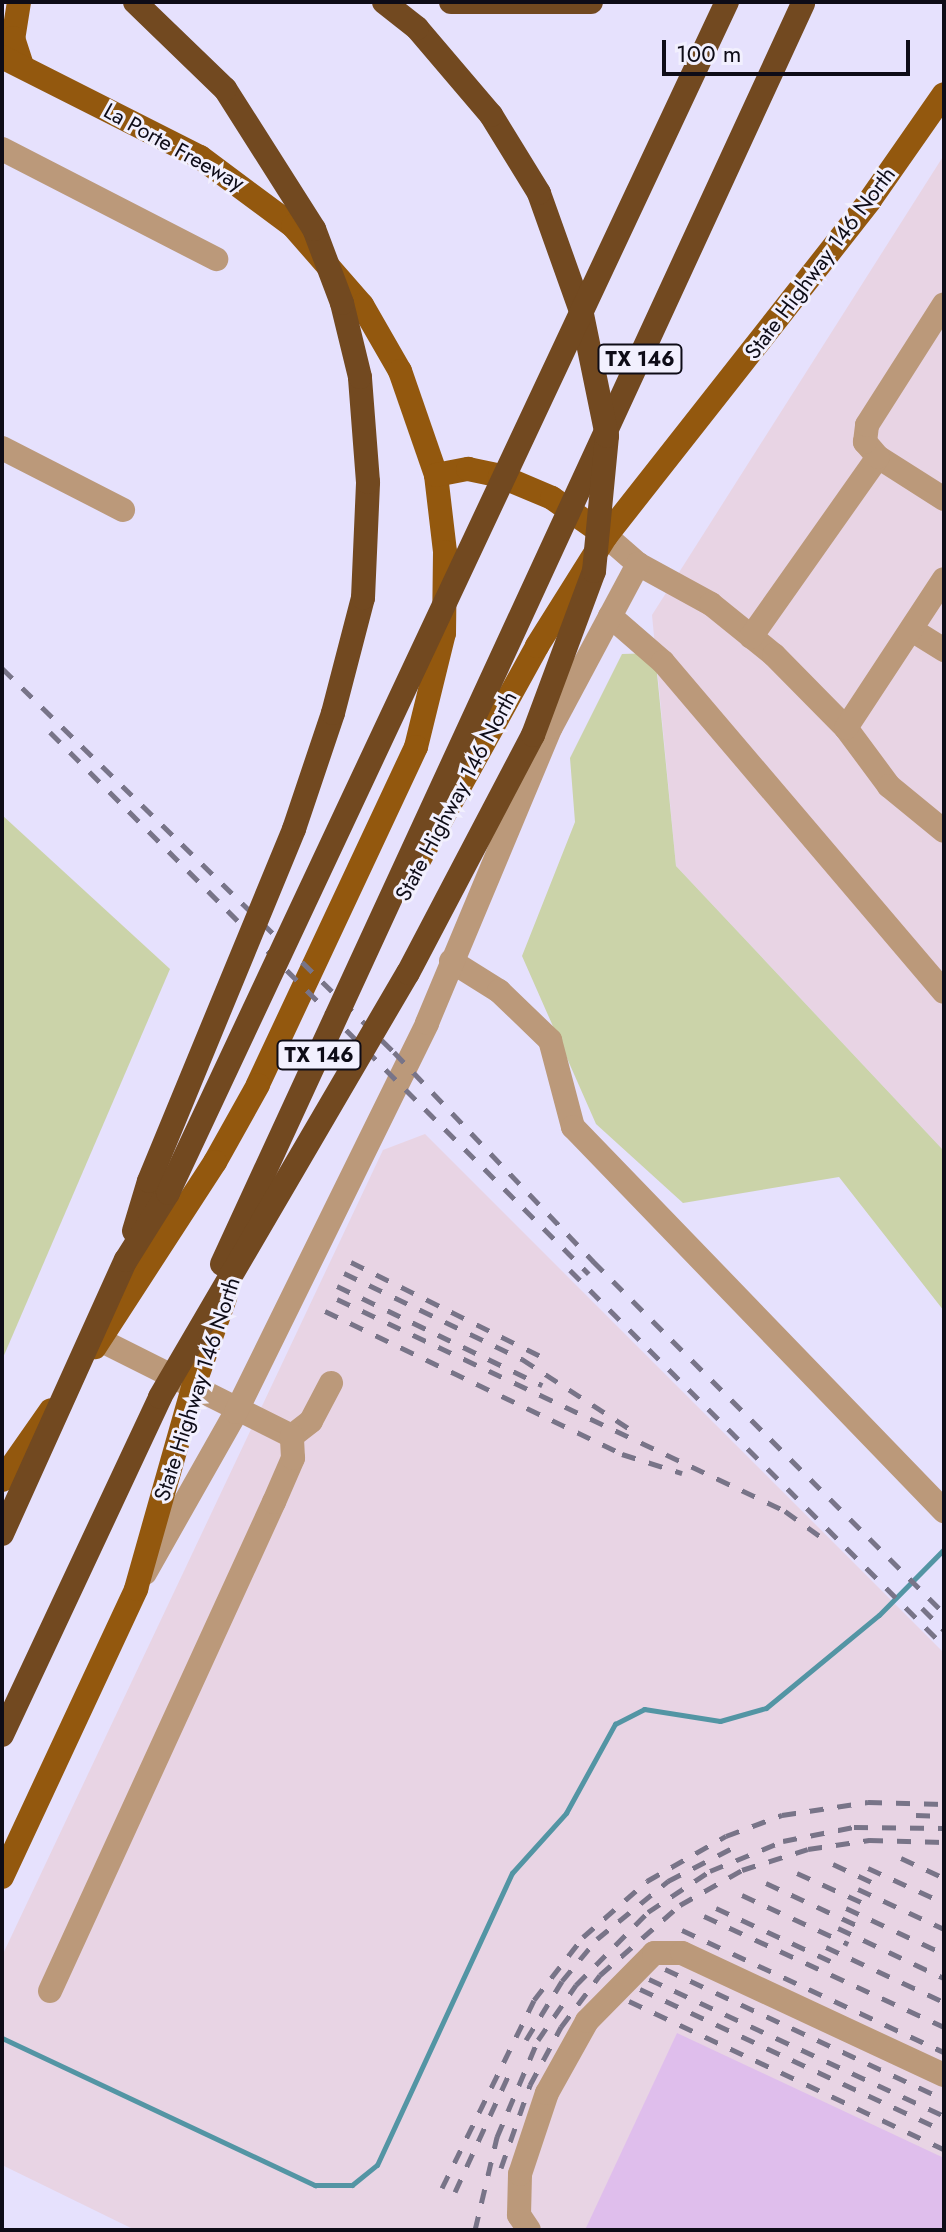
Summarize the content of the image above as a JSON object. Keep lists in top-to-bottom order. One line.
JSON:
{"streets":{"highway":["TX 146"],"main road":["La Porte Freeway","State Highway 146 North"]},"scale_bar":"100 m"}
